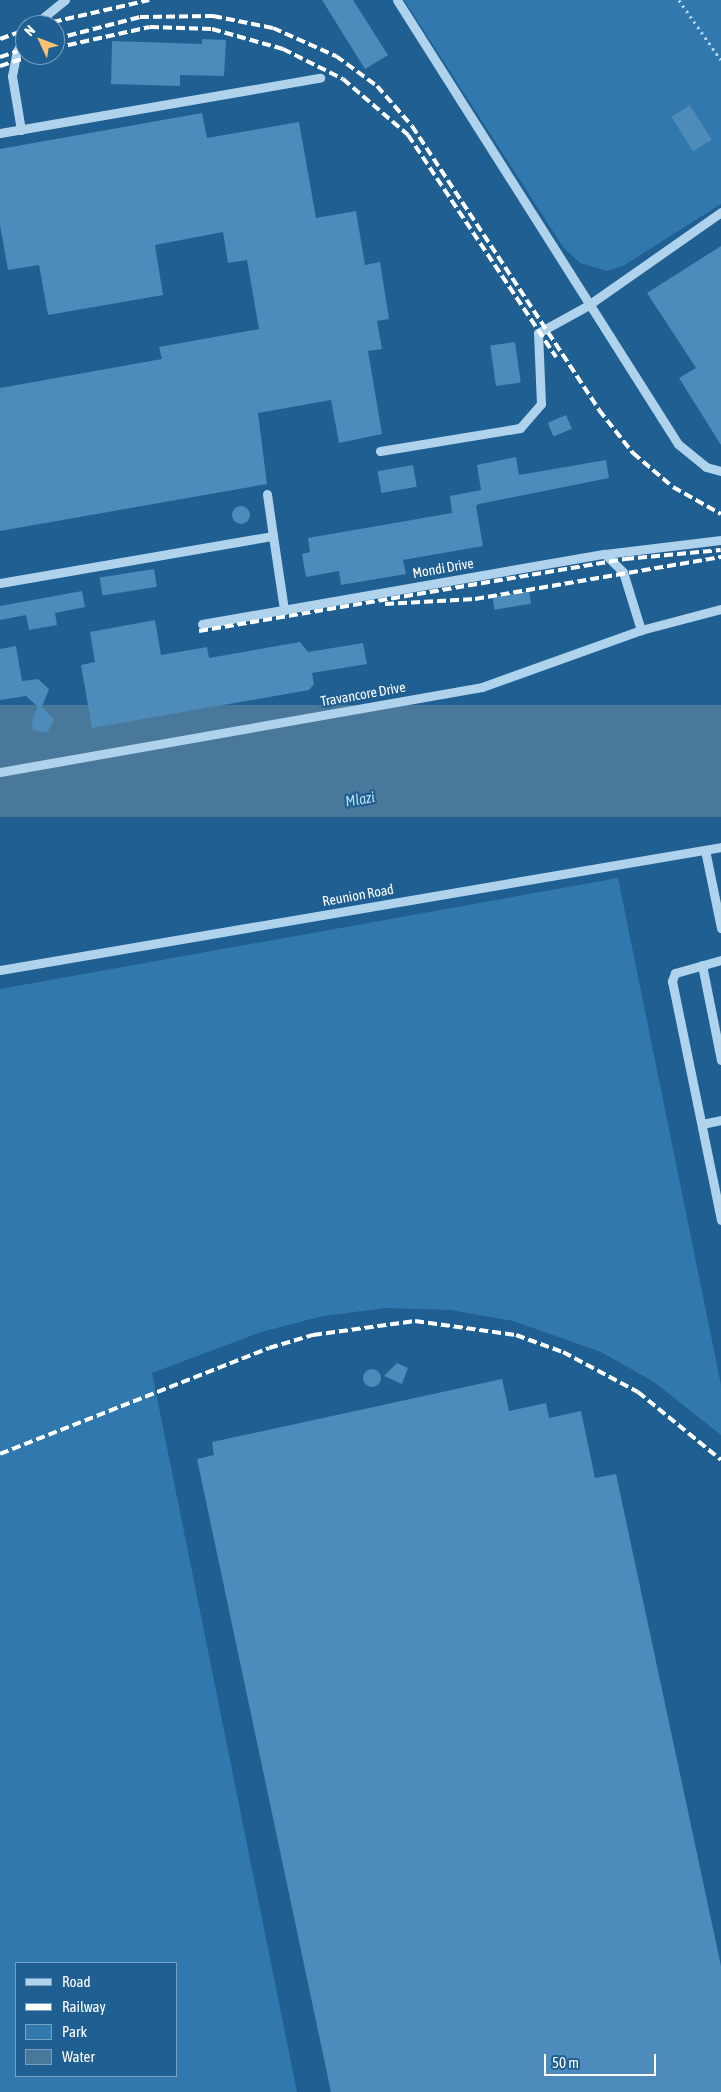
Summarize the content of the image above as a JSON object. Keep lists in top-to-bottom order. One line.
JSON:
{"streets":{"street":["Mondi Drive","Travancore Drive","Reunion Road"]},"water":["Mlazi"],"legend":["Road","Railway","Park","Water"],"scale_bar":"50 m","north":"top left"}
